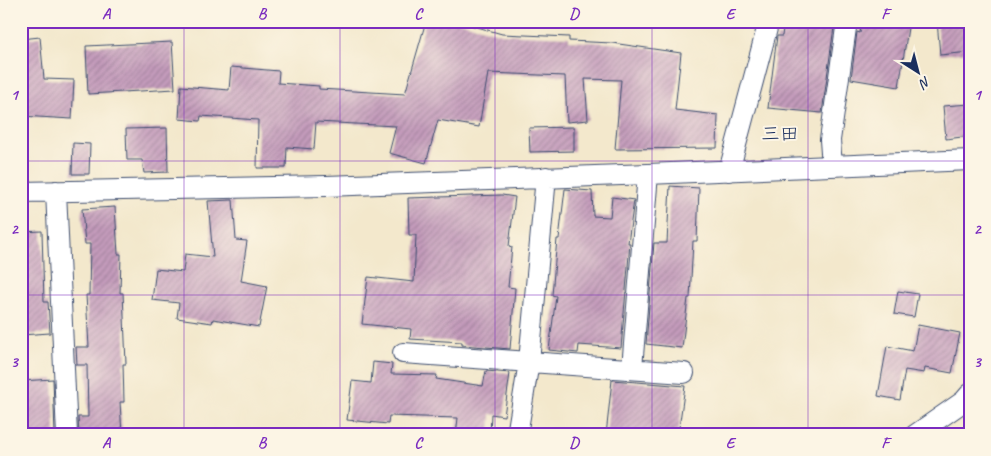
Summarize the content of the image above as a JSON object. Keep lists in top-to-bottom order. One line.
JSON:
{"districts":["三田"],"north":"bottom right","grid":{"columns":["A","B","C","D","E","F"],"rows":["1","2","3"]}}
